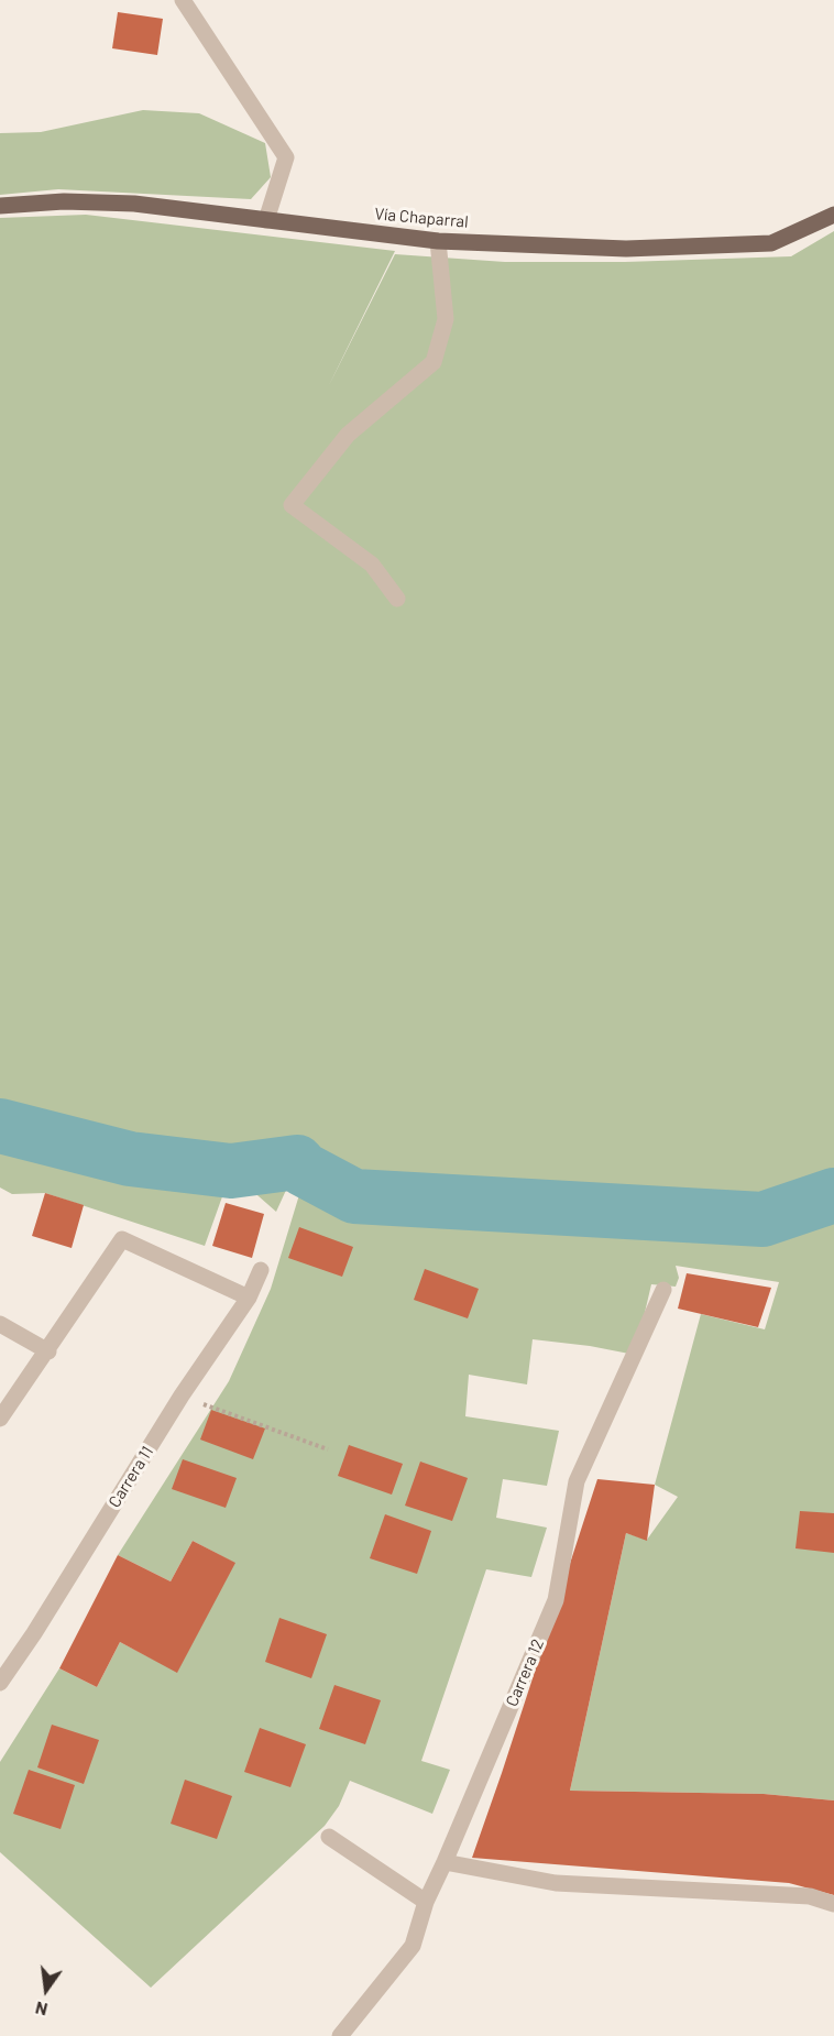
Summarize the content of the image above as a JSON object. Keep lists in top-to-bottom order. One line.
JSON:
{"streets":{"main road":["Vía Chaparral"],"street":["Carrera 11","Carrera 12"]},"north":"bottom"}
